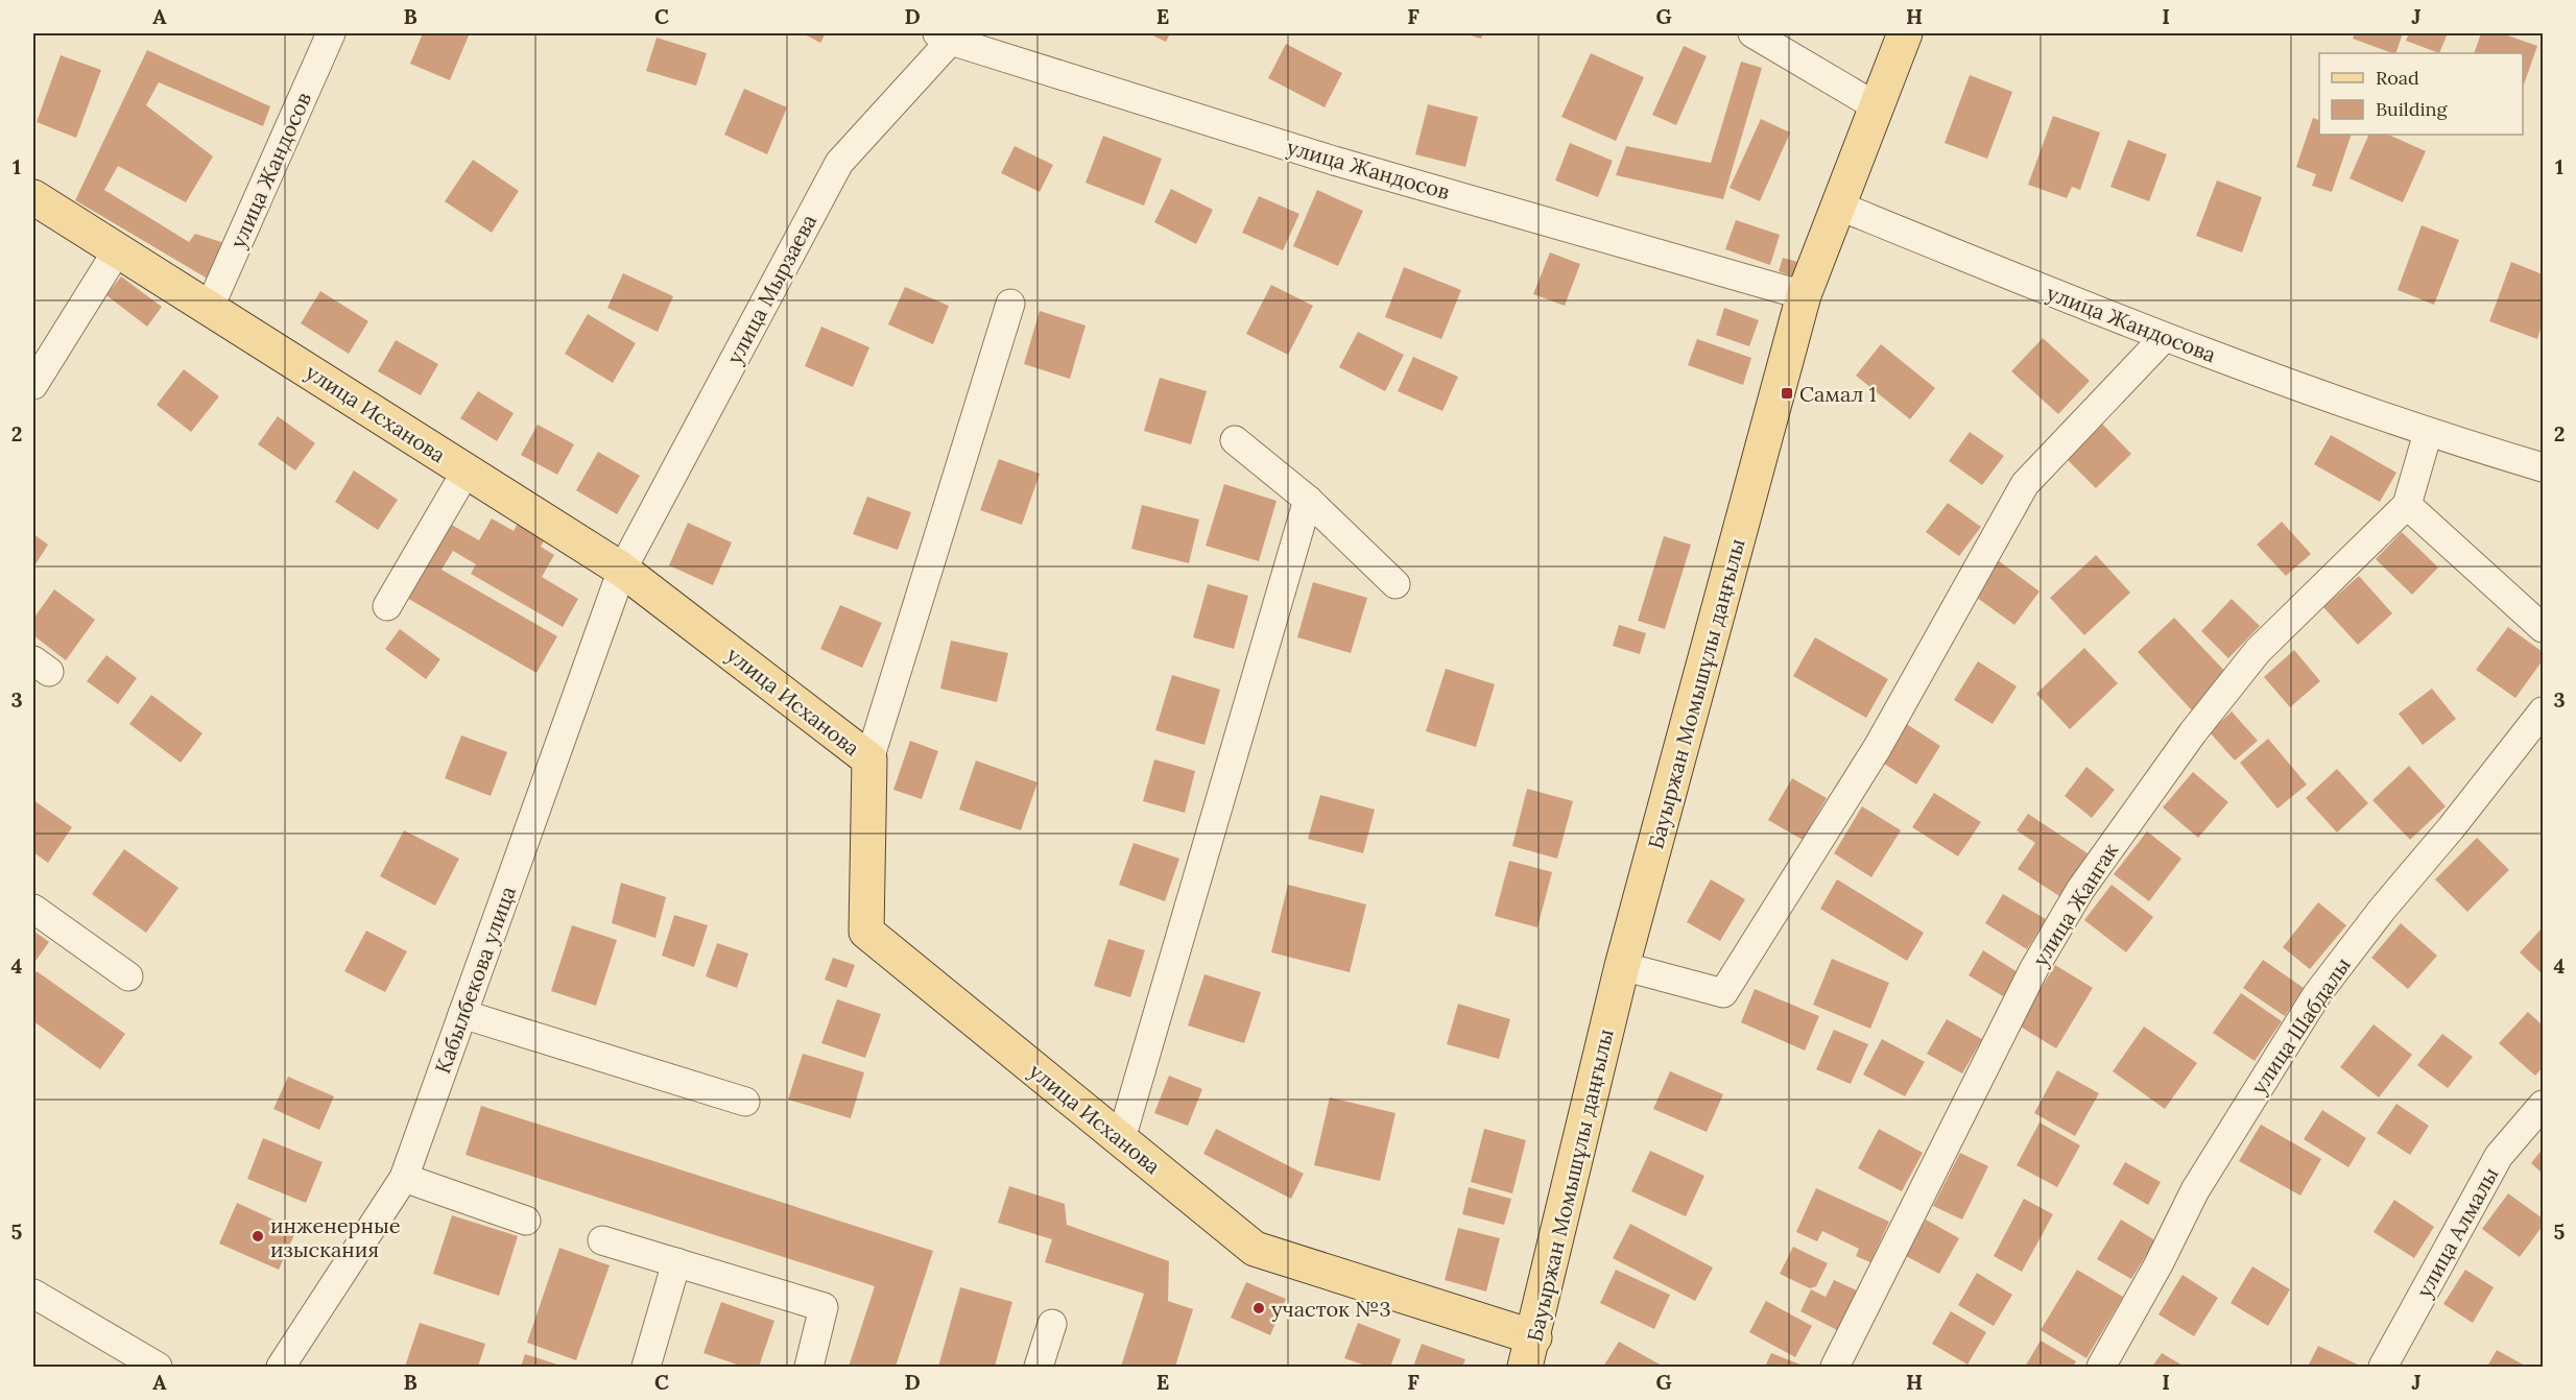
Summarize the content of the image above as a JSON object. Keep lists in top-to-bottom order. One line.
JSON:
{"streets":{"main road":["улица Исханова","Бауыржан Момышұлы даңғылы"],"street":["улица Жандосов","улица Мырзаева","улица Жандосова","улица Жангак","Кабылбекова улица","улица Шабдалы","улица Алмалы"]},"crossings":[["улица Жандосов","улица Мырзаева"],["улица Жандосов","улица Исханова"],["улица Жандосов","Бауыржан Момышұлы даңғылы"],["улица Мырзаева","улица Исханова"],["улица Мырзаева","Кабылбекова улица"],["улица Жандосова","Бауыржан Момышұлы даңғылы"],["улица Исханова","Бауыржан Момышұлы даңғылы"],["улица Исханова","Кабылбекова улица"]],"places":{"transit":["Самал 1"],"other":["инженерные изыскания","участок №3"]},"legend":["Road","Building"],"grid":{"columns":["A","B","C","D","E","F","G","H","I","J"],"rows":["1","2","3","4","5"]}}
